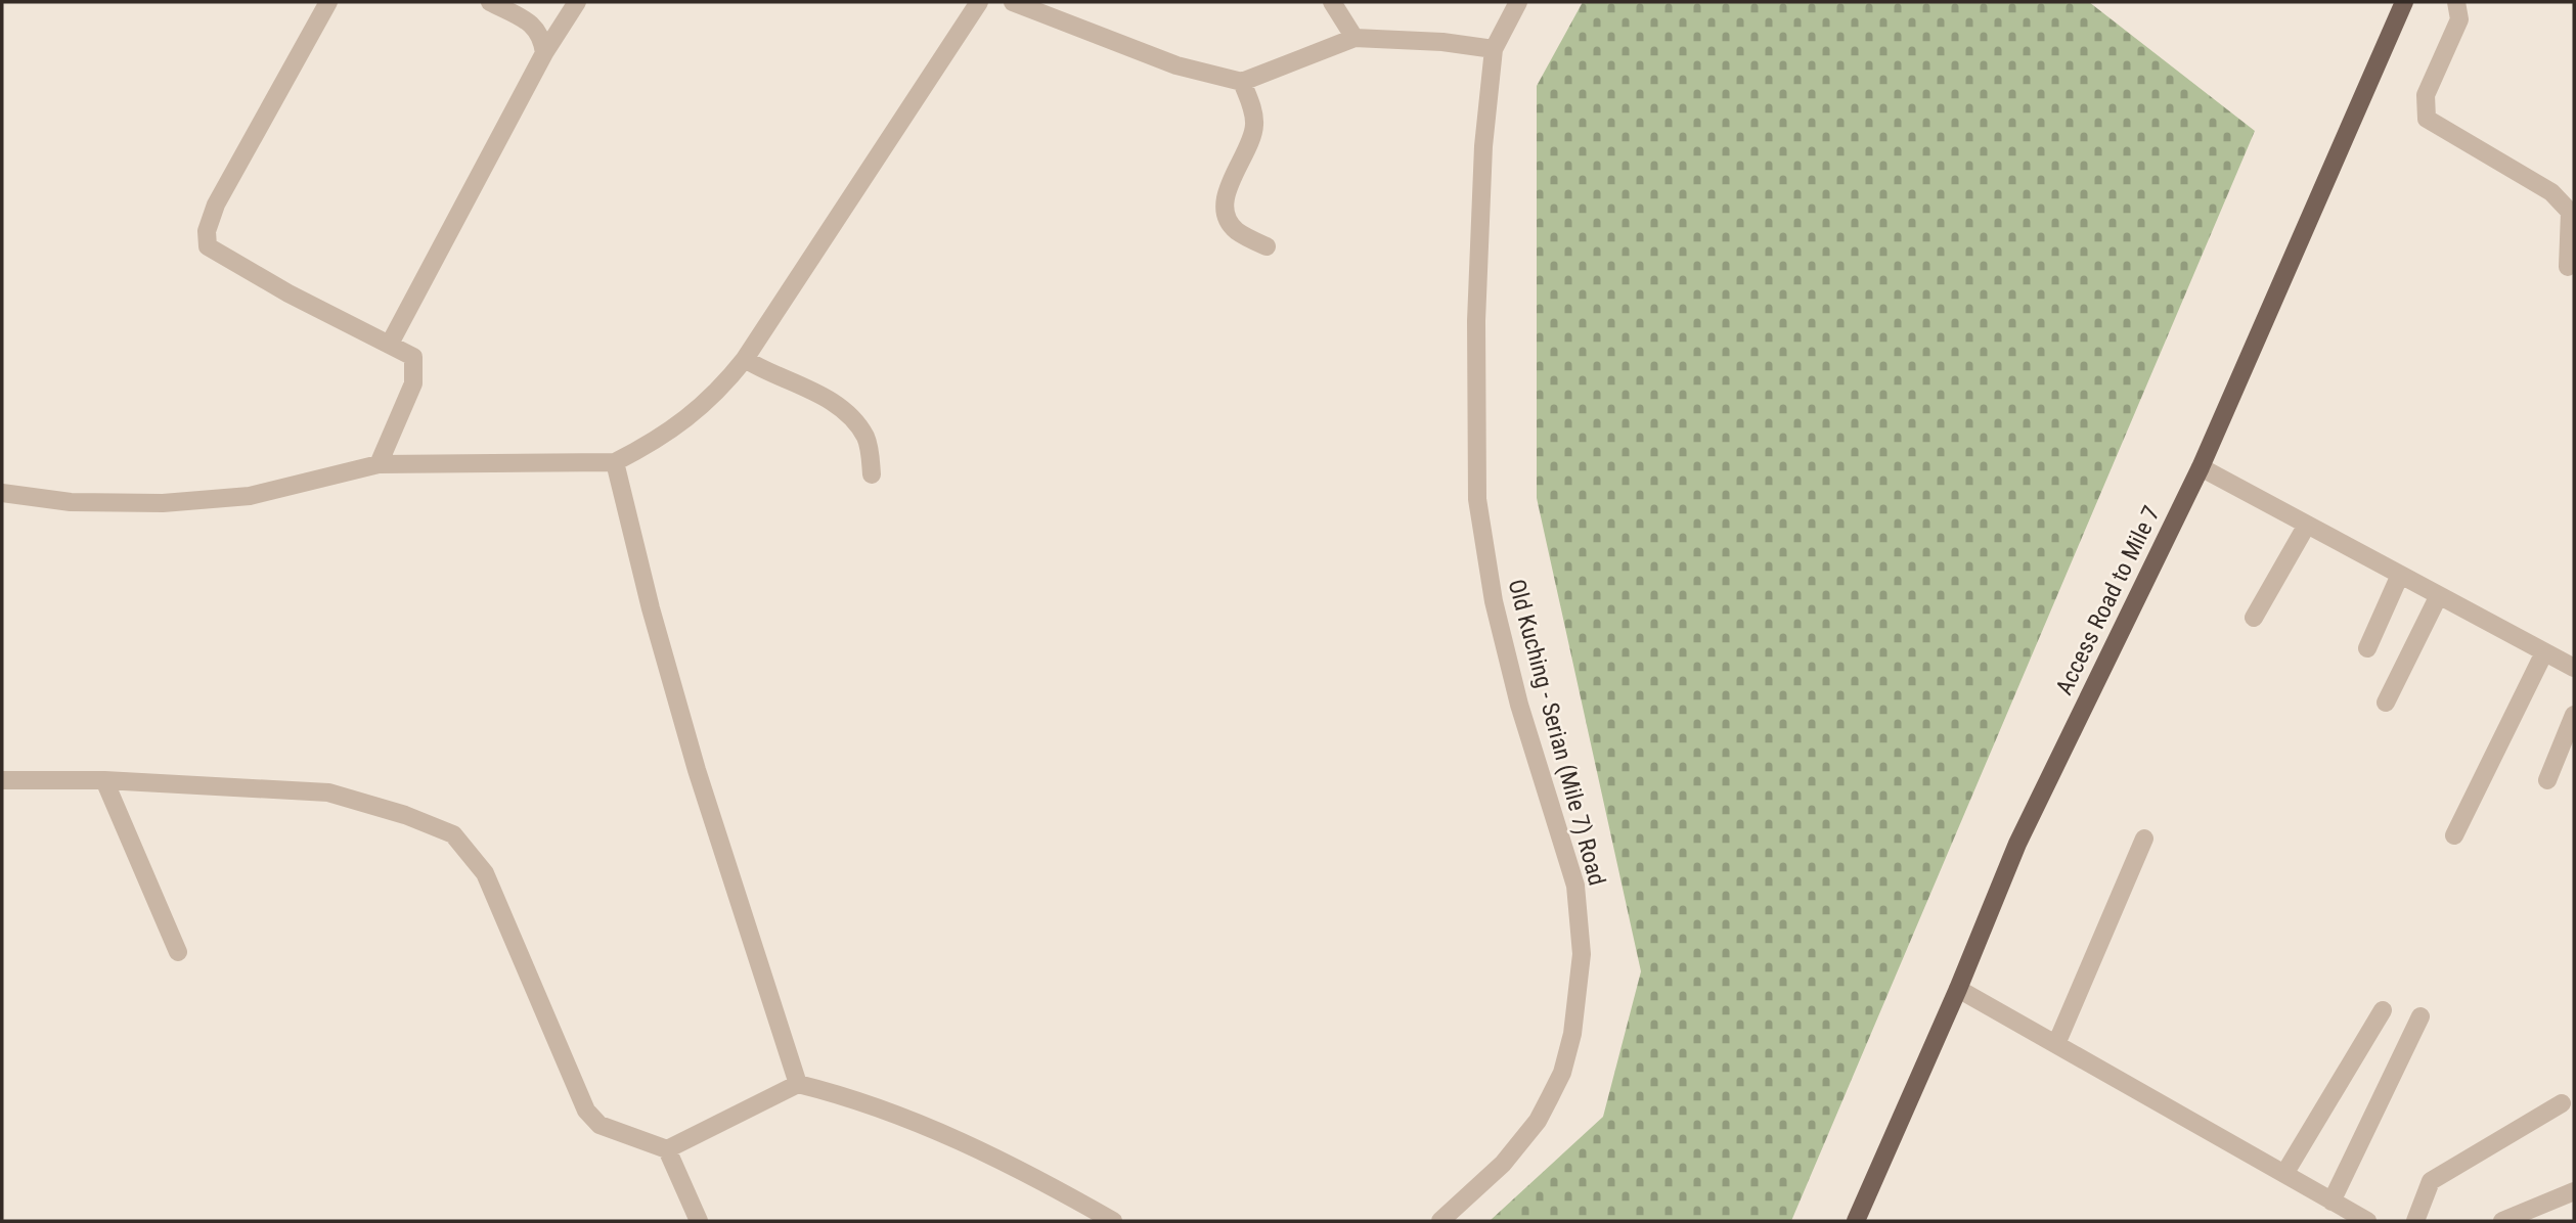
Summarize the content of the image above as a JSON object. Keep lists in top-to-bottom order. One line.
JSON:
{"streets":{"main road":["Access Road to Mile 7"],"street":["Old Kuching - Serian (Mile 7) Road"]}}
